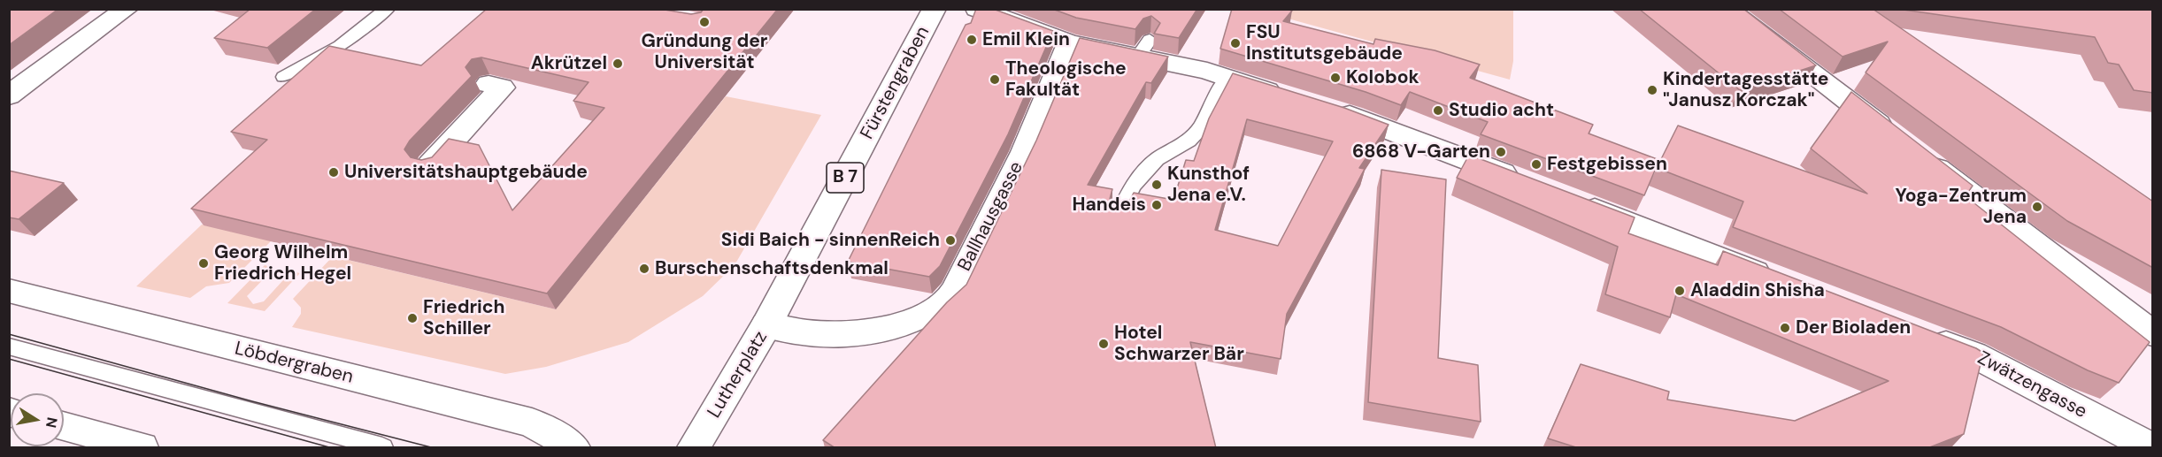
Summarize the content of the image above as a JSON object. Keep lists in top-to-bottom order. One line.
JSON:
{"streets":{"street":["Fürstengraben","B 7","Ballhausgasse","Löbdergraben","Lutherplatz","Zwätzengasse"]},"crossings":[["Fürstengraben","Lutherplatz"],["Ballhausgasse","Lutherplatz"]],"places":["Gründung der Universität","Emil Klein","FSU Institutsgebäude","Akrützel","Kolobok","Theologische Fakultät","Kindertagesstätte \"Janusz Korczak\"","Studio acht","6868 V-Garten","Festgebissen","Universitätshauptgebäude","Kunsthof Jena e.V.","Handeis","Yoga-Zentrum Jena","Sidi Baich - sinnenReich","Georg Wilhelm Friedrich Hegel","Burschenschaftsdenkmal","Aladdin Shisha","Friedrich Schiller","Der Bioladen","Hotel Schwarzer Bär"],"north":"right"}
